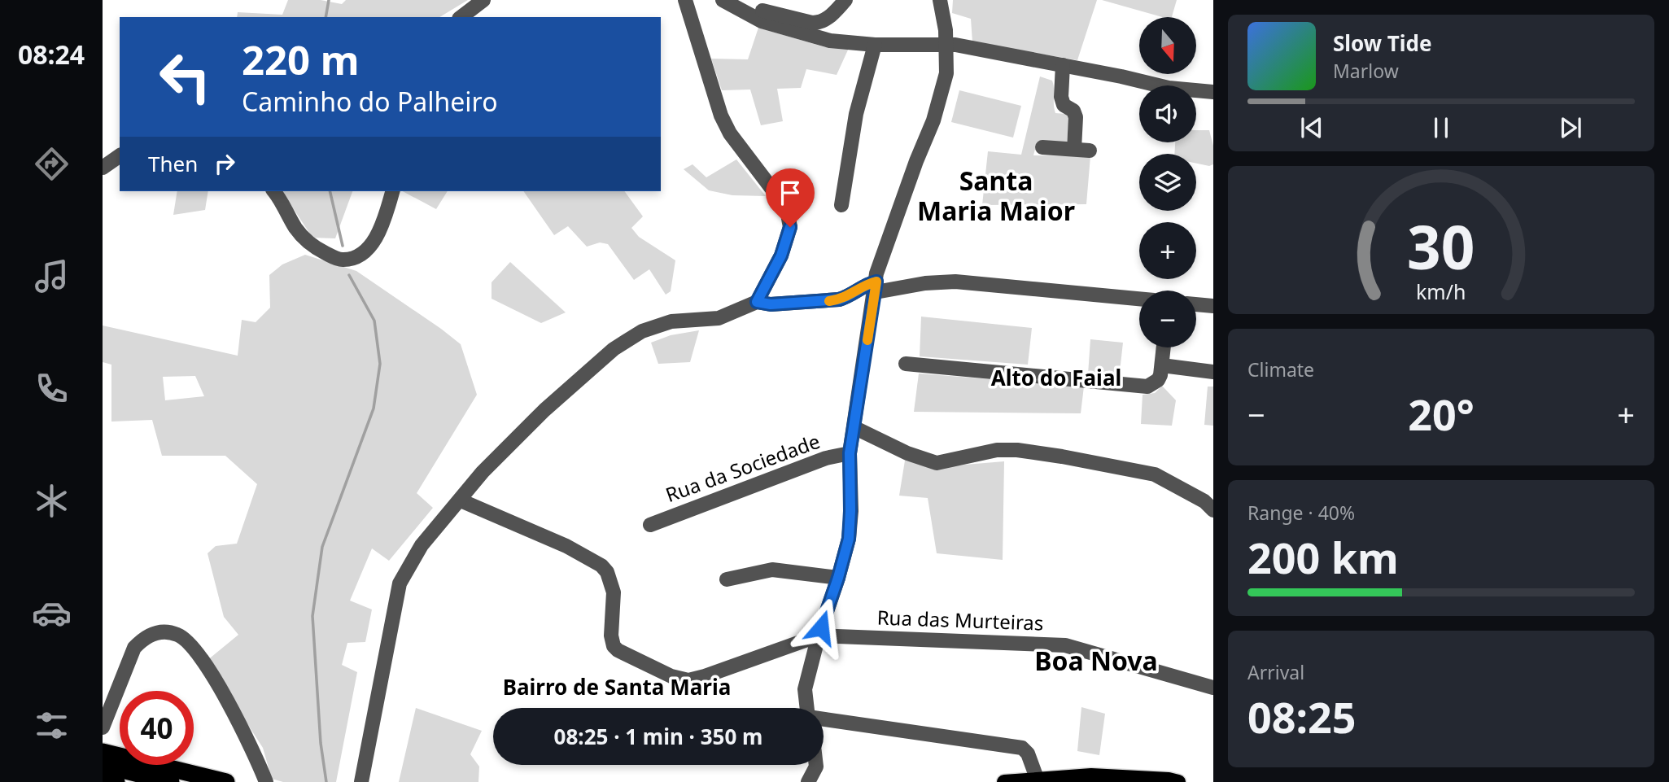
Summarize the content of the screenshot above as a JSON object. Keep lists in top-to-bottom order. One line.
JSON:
{"streets":{"street":["Rua da Sociedade","Rua das Murteiras"]},"districts":["Santa Maria Maior","Alto do Faial","Boa Nova","Bairro de Santa Maria"],"north":"bottom","page":{"tabs":"08:24","map_buttons":["+","−"],"turn":["220 m","Caminho do Palheiro"],"song":["Slow Tide","Marlow"],"then":"Then","tile":["Climate",["Range · 40%","200 km"],["Arrival","08:25"]],"heat":["−","20°","+"],"limit":"40","trip":"08:25 · 1 min · 350 m","gauge":["30","km/h"]}}
